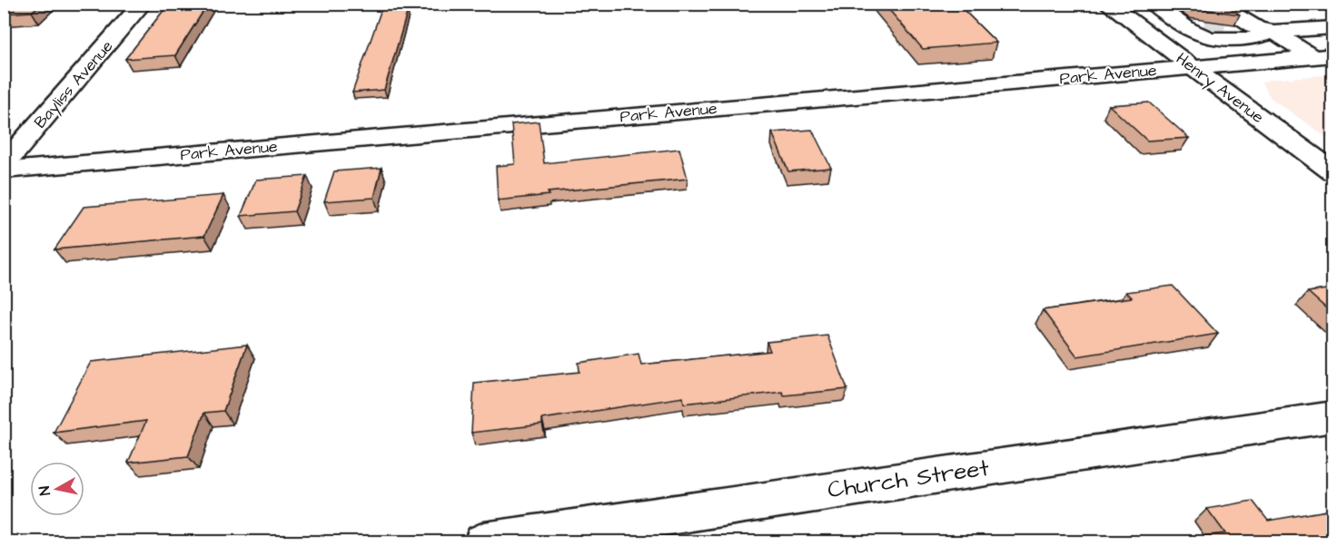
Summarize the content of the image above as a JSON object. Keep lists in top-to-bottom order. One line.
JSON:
{"streets":{"street":["Park Avenue","Bayliss Avenue","Henry Avenue","Church Street"]},"crossings":[["Park Avenue","Henry Avenue"]],"north":"left"}
